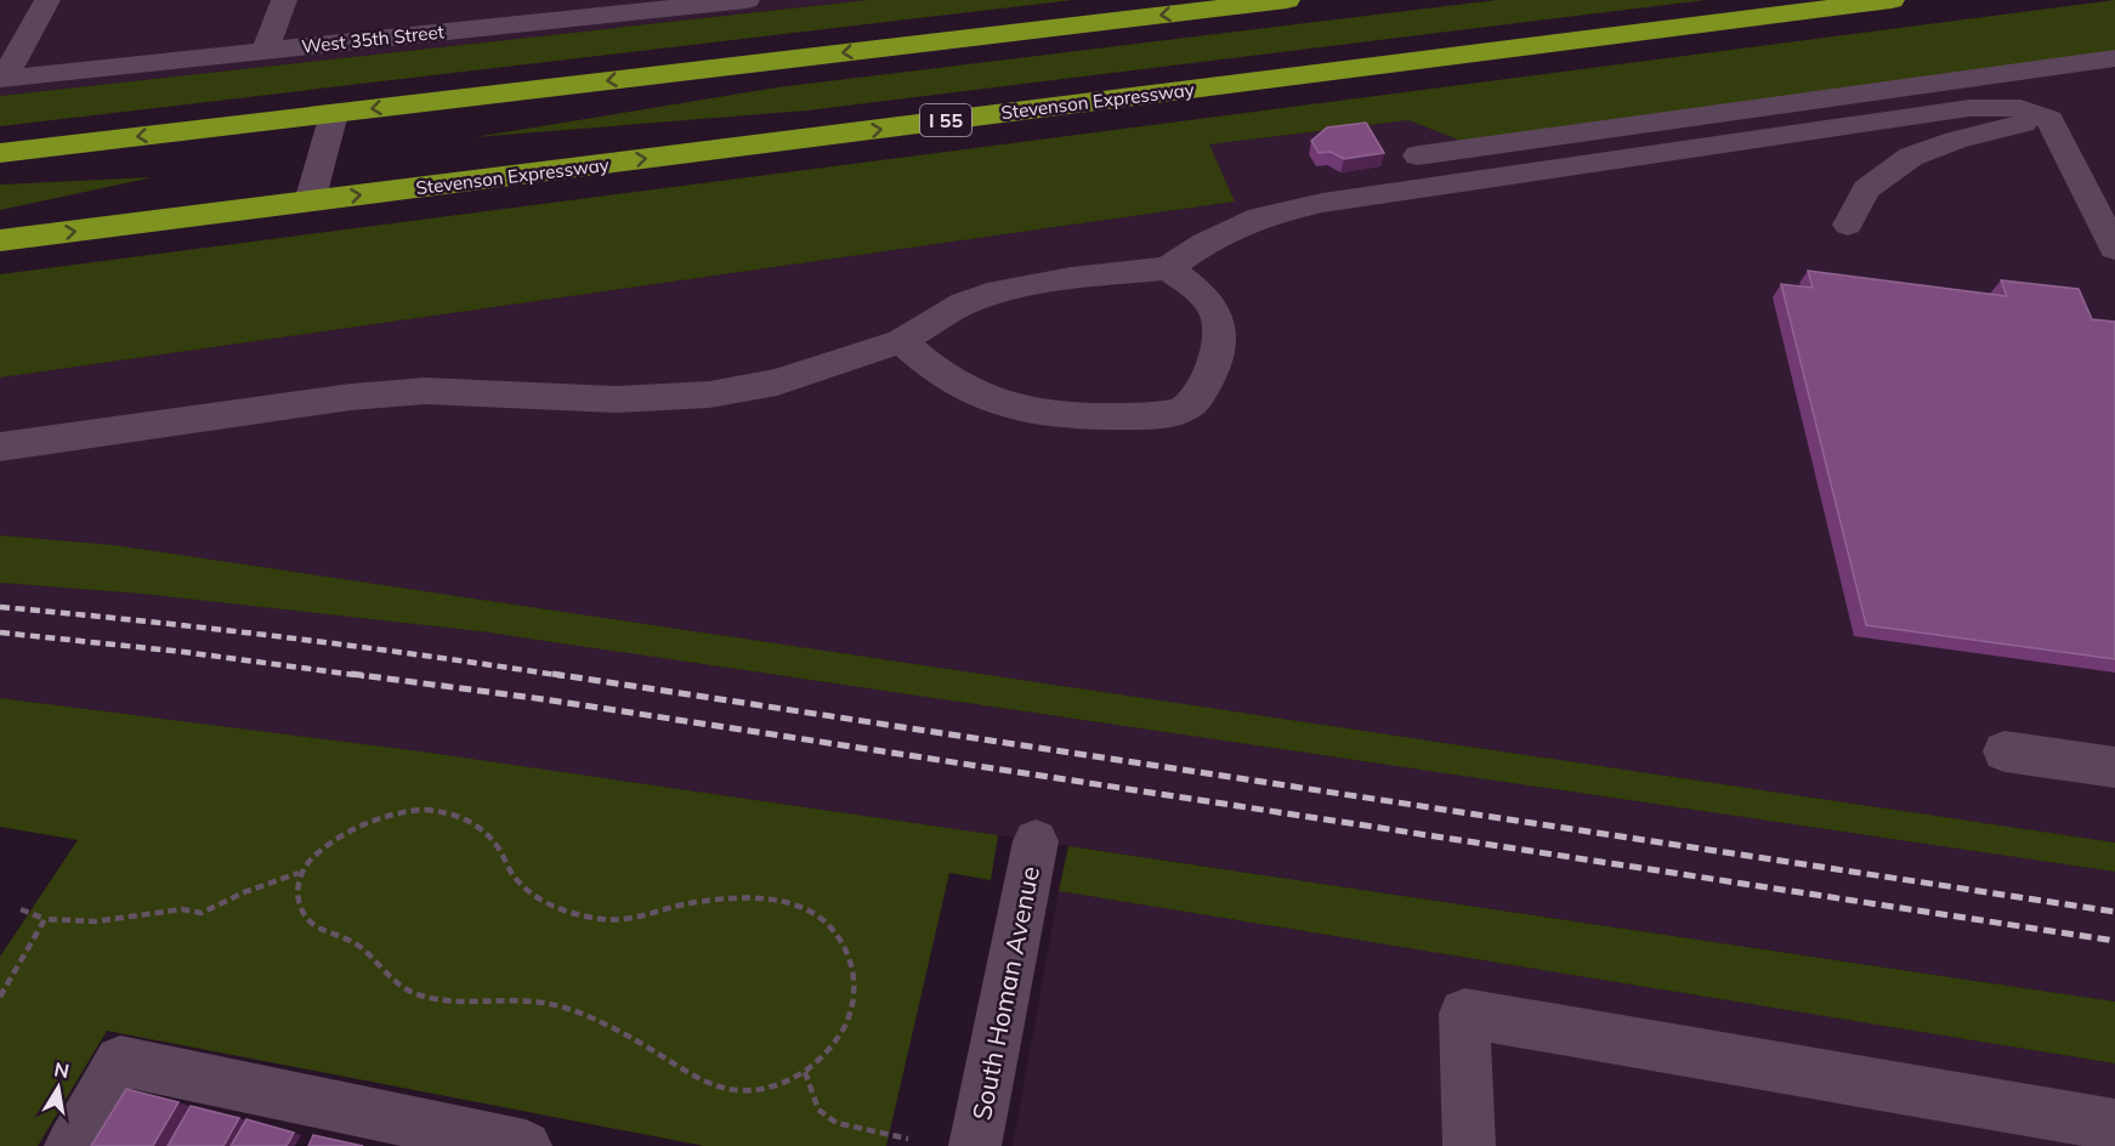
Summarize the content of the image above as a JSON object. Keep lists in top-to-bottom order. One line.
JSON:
{"streets":{"highway":["Stevenson Expressway","I 55"],"street":["West 35th Street","South Homan Avenue"]},"north":"top"}
